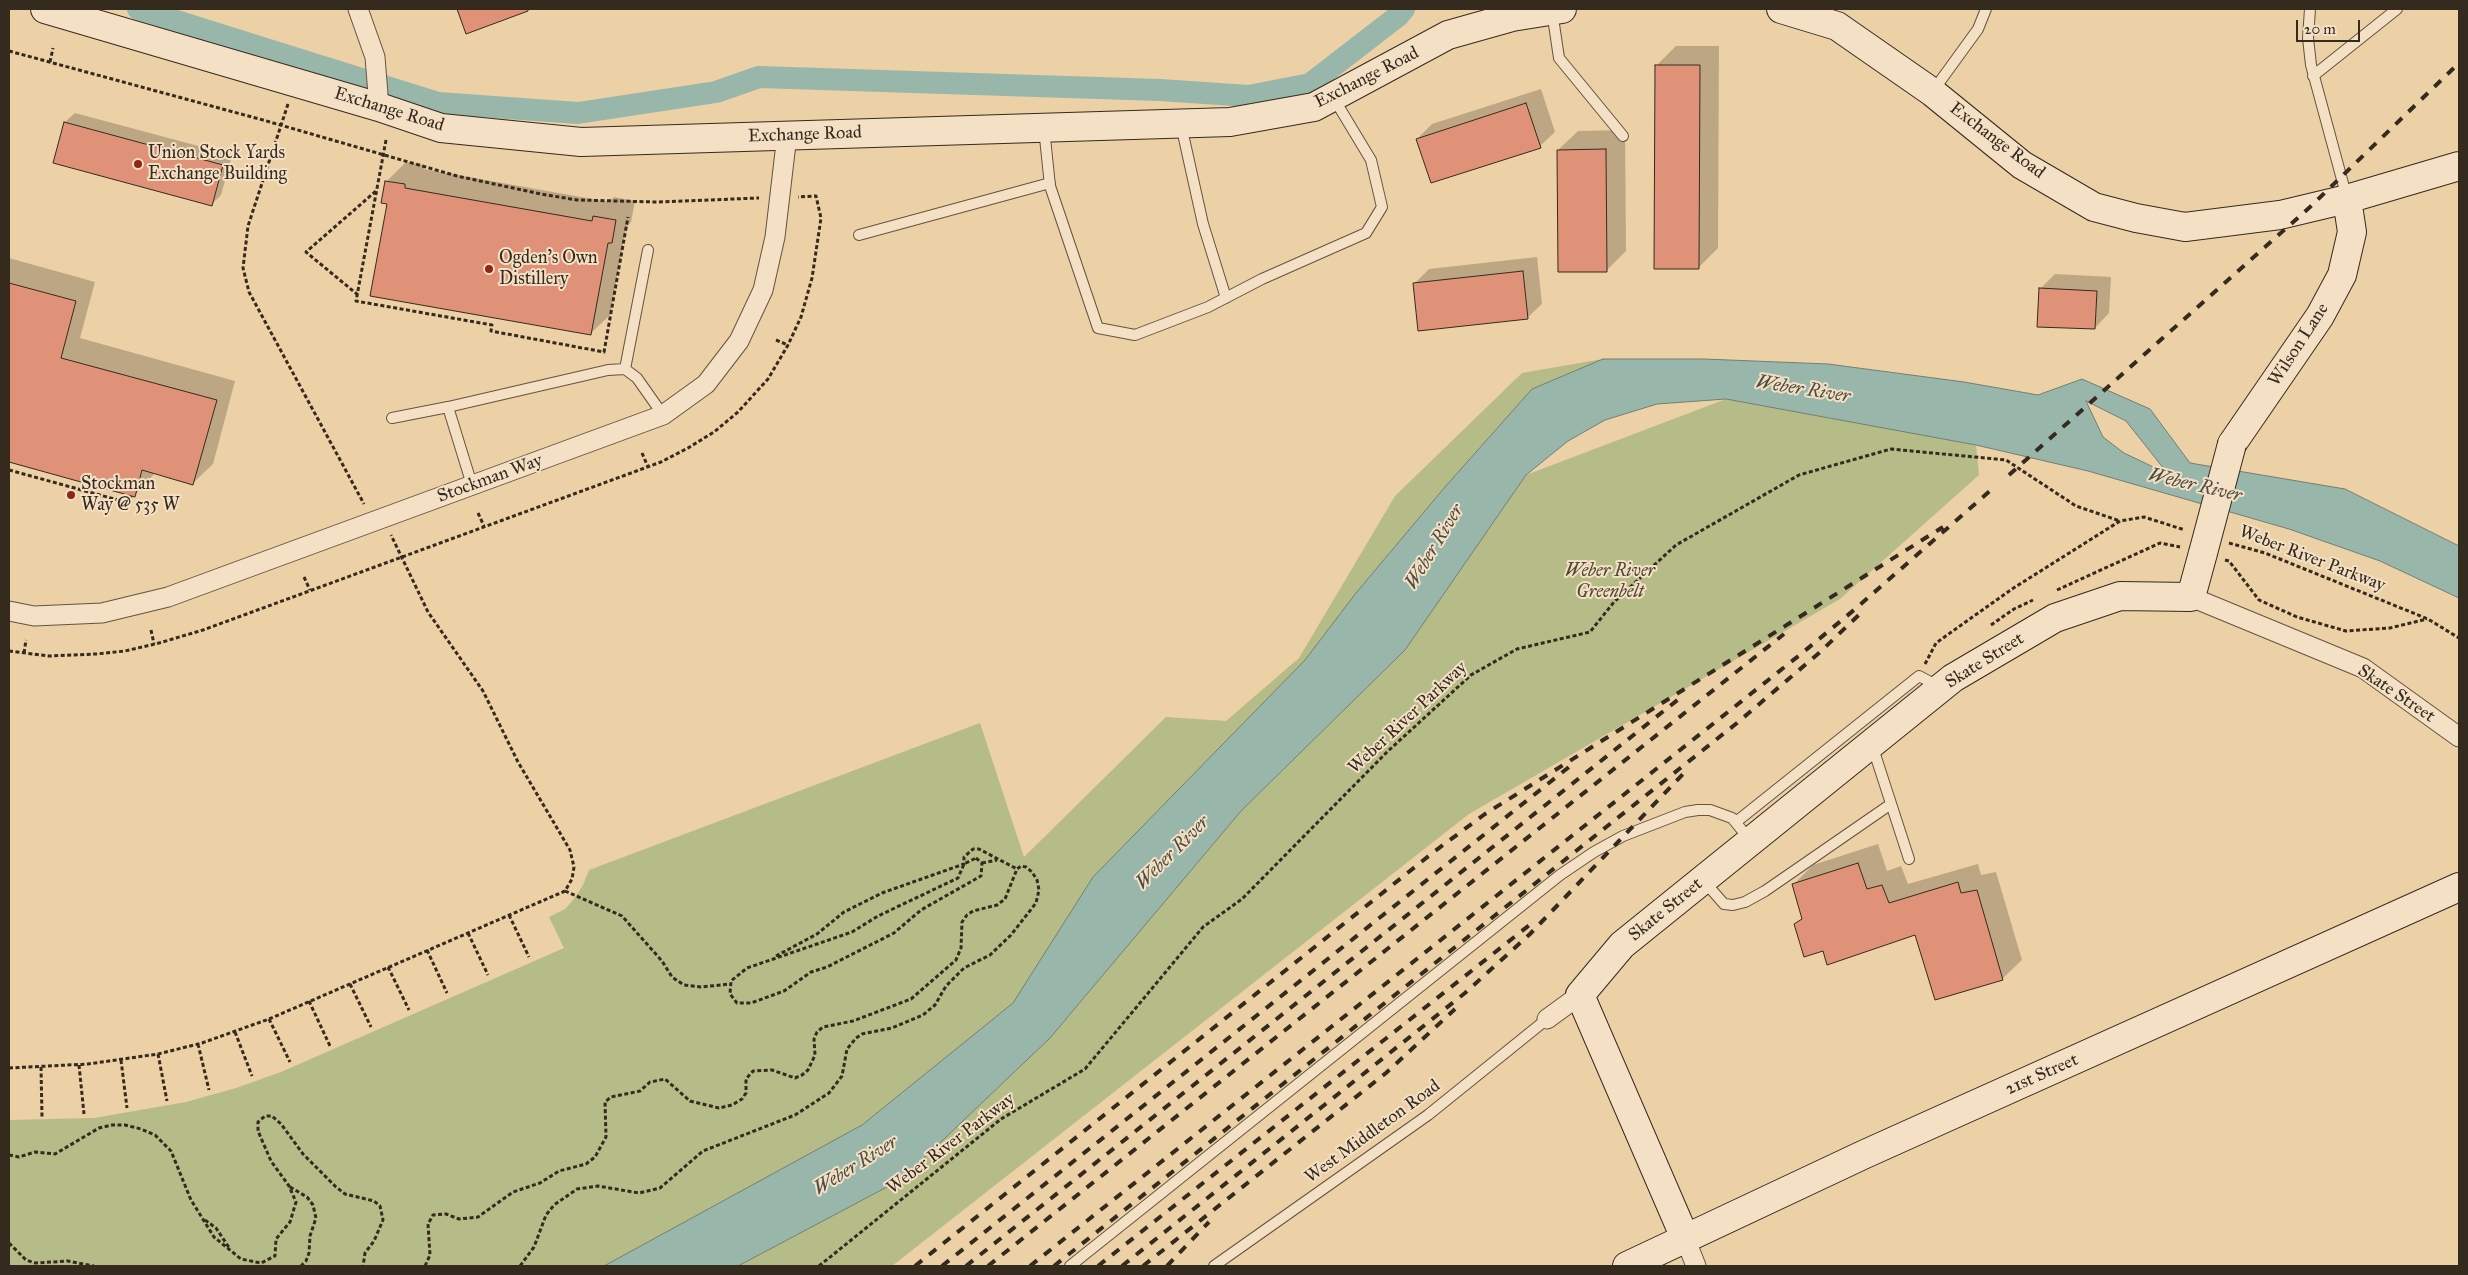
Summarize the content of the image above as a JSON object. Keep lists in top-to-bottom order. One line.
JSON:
{"streets":{"street":["Exchange Road","Wilson Lane","Stockman Way","Skate Street","21st Street"],"lane":["West Middleton Road"],"path":["Weber River Parkway"]},"crossings":[["Exchange Road","Wilson Lane"],["Exchange Road","Stockman Way"],["Wilson Lane","Weber River Parkway"],["Wilson Lane","Skate Street"],["Weber River Parkway","Skate Street"],["Skate Street","West Middleton Road"]],"water":["Weber River"],"parks":["Weber River Greenbelt"],"places":["Union Stock Yards Exchange Building","Ogden's Own Distillery","Stockman Way @ 535 W"],"scale_bar":"20 m"}
